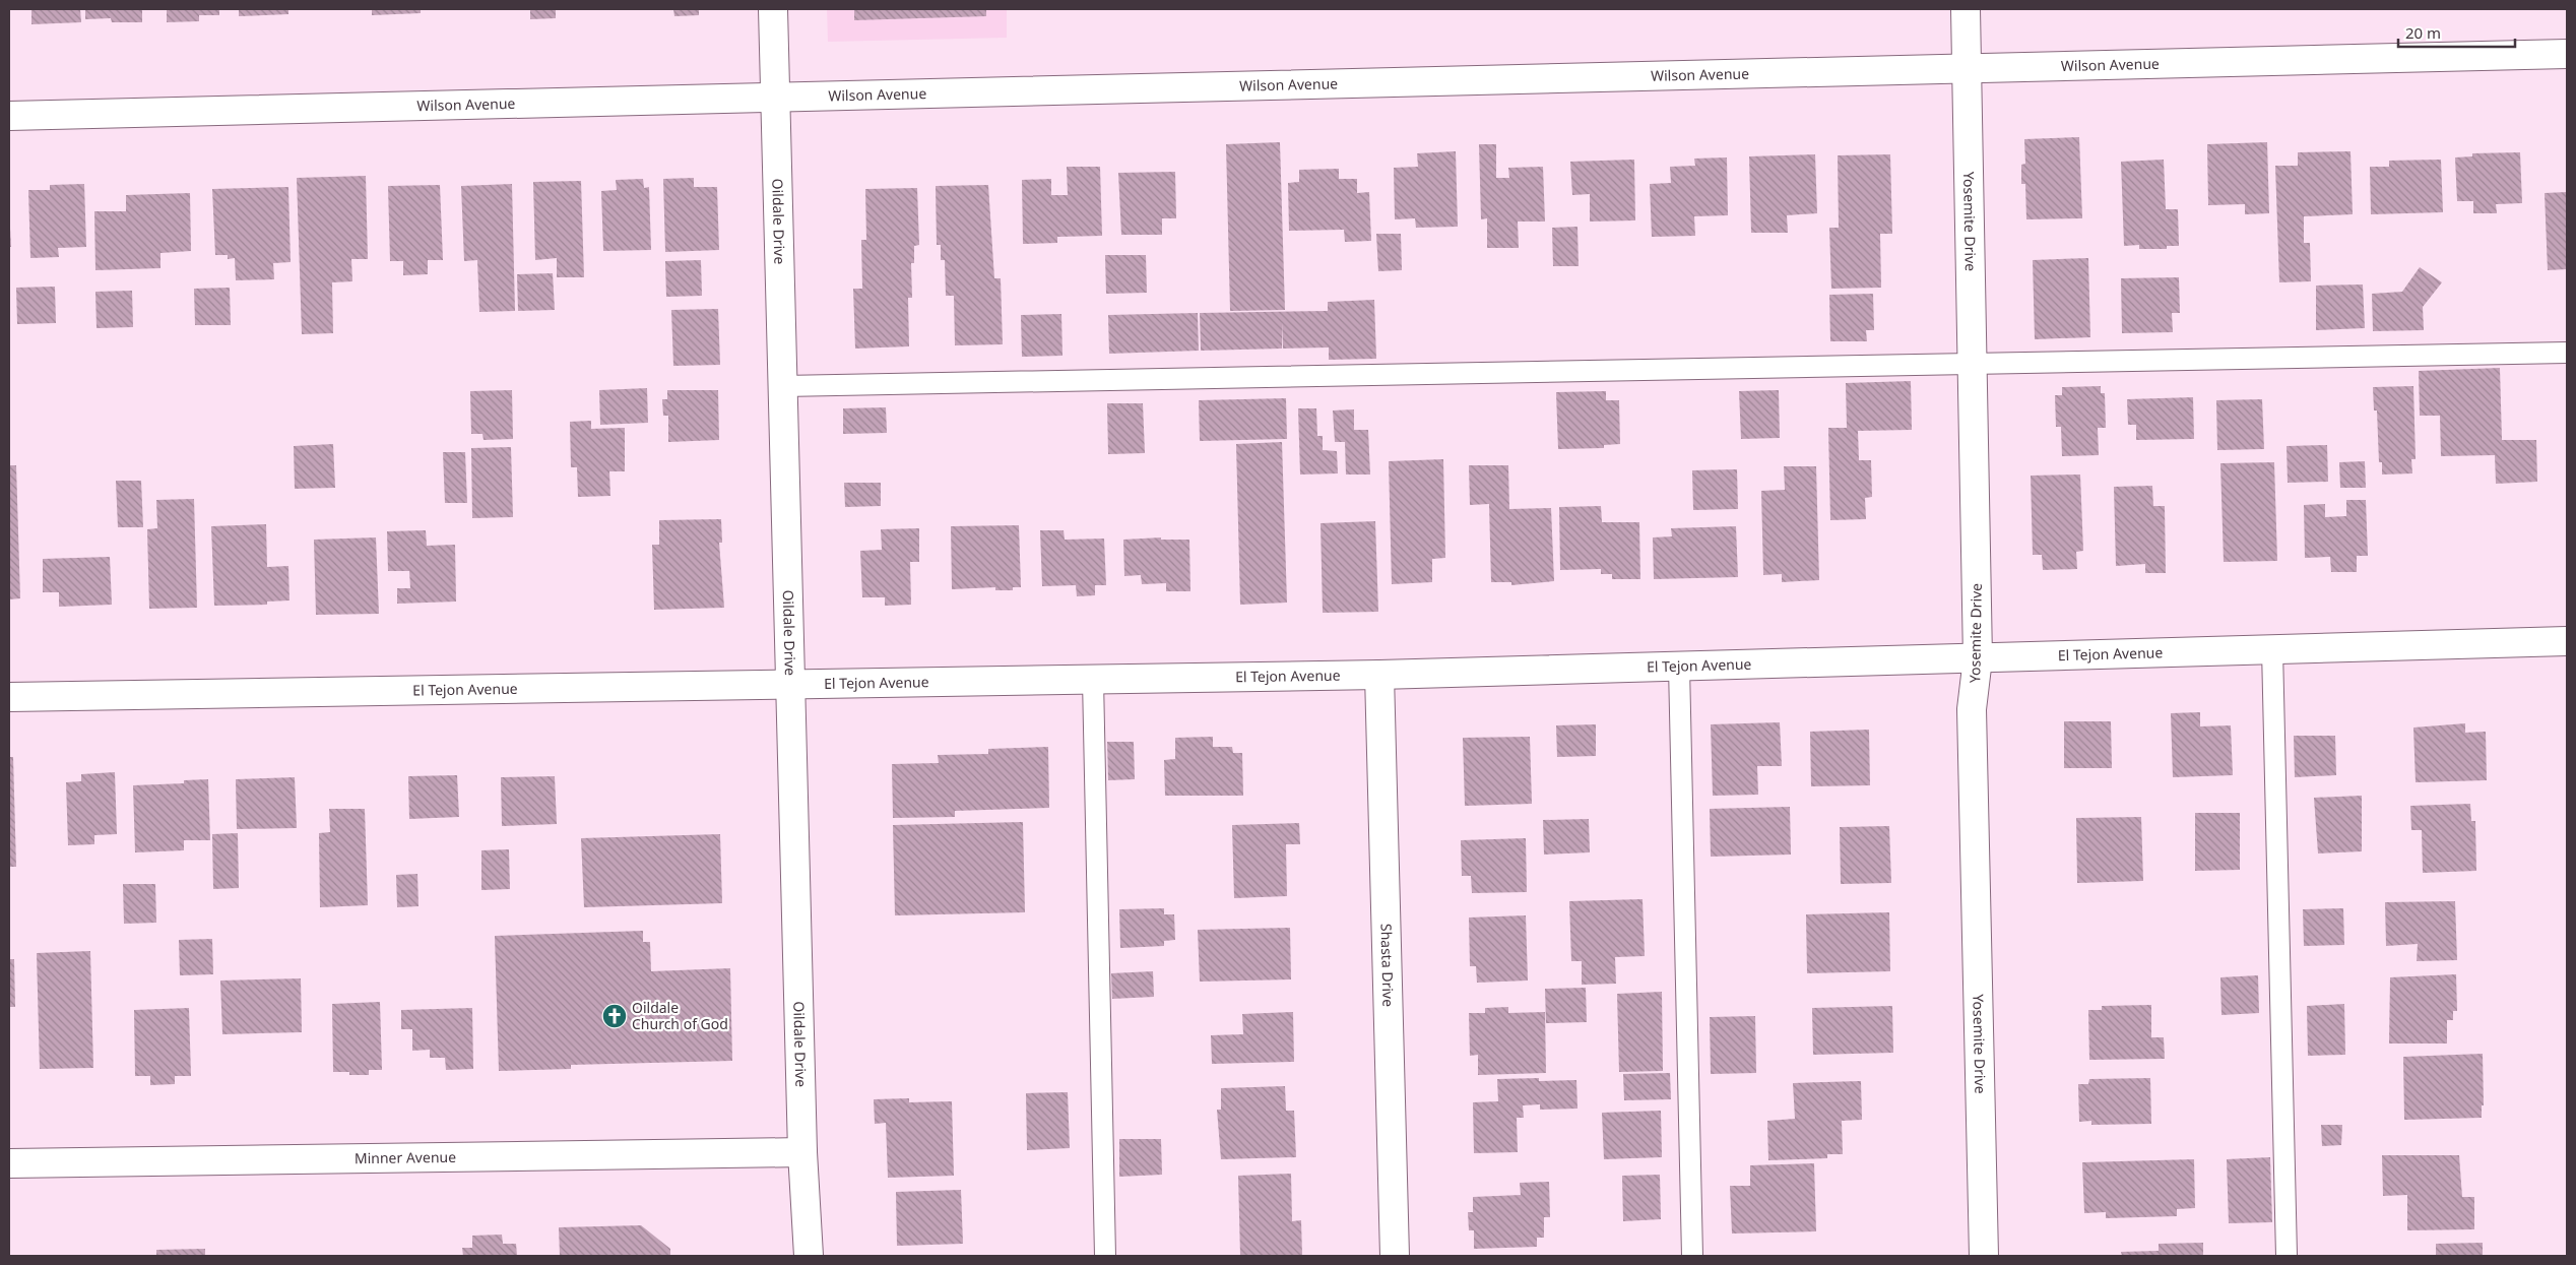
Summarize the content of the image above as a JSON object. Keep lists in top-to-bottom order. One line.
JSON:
{"streets":{"street":["Wilson Avenue","Oildale Drive","Yosemite Drive","El Tejon Avenue","Shasta Drive","Minner Avenue"]},"crossings":[["Wilson Avenue","Oildale Drive"],["Wilson Avenue","Yosemite Drive"],["Oildale Drive","El Tejon Avenue"],["Oildale Drive","Minner Avenue"],["Yosemite Drive","El Tejon Avenue"],["El Tejon Avenue","Shasta Drive"]],"places":{"church":["Oildale Church of God"]},"scale_bar":"20 m"}
